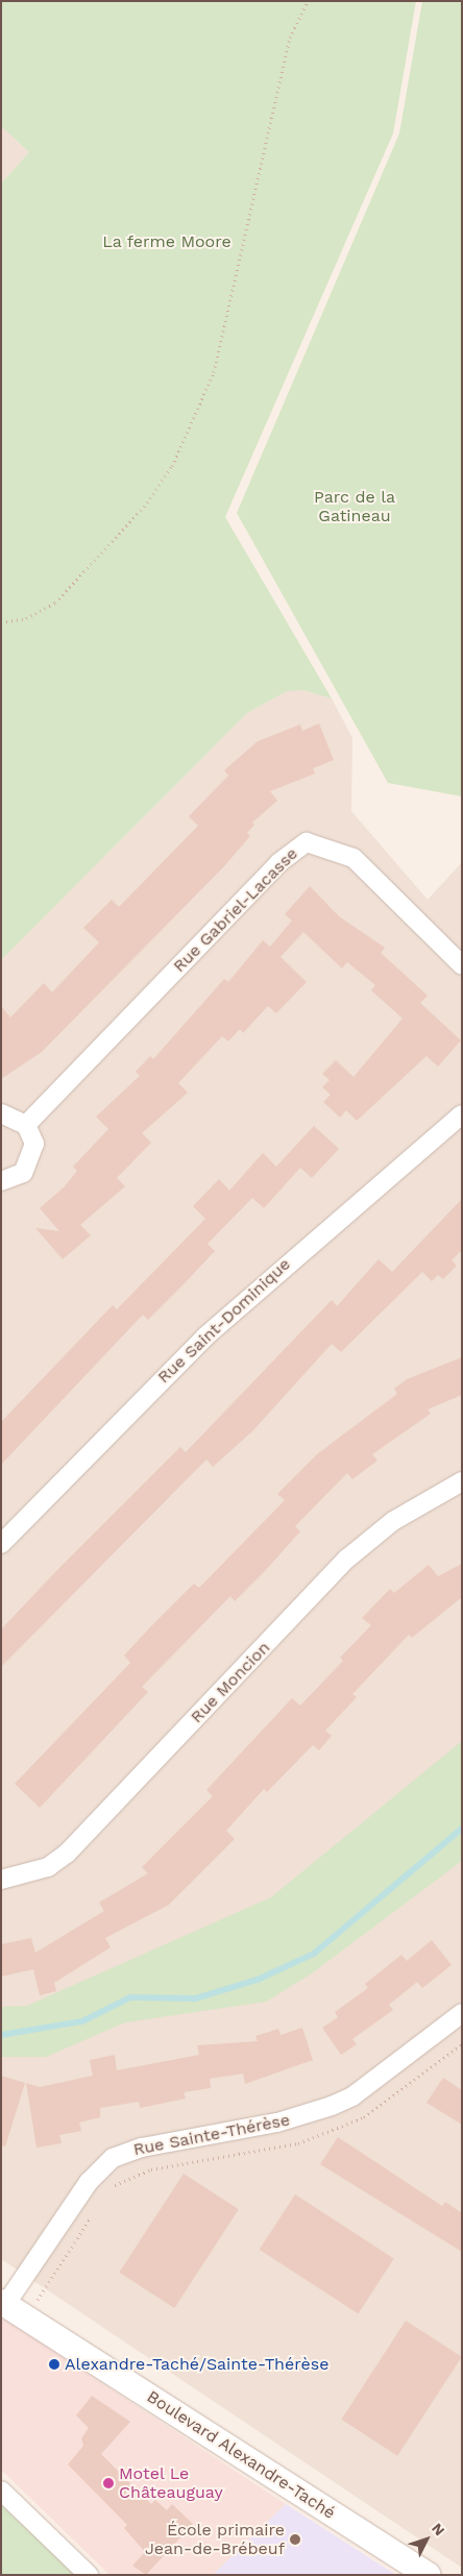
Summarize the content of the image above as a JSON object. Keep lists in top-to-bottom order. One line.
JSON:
{"streets":{"main road":["Boulevard Alexandre-Taché"],"street":["Rue Gabriel-Lacasse","Rue Saint-Dominique","Rue Moncion","Rue Sainte-Thérèse"]},"crossings":[["Rue Sainte-Thérèse","Boulevard Alexandre-Taché"]],"parks":["La ferme Moore","Parc de la Gatineau"],"places":["Alexandre-Taché/Sainte-Thérèse","Motel Le Châteauguay","École primaire Jean-de-Brébeuf"],"north":"top right"}
